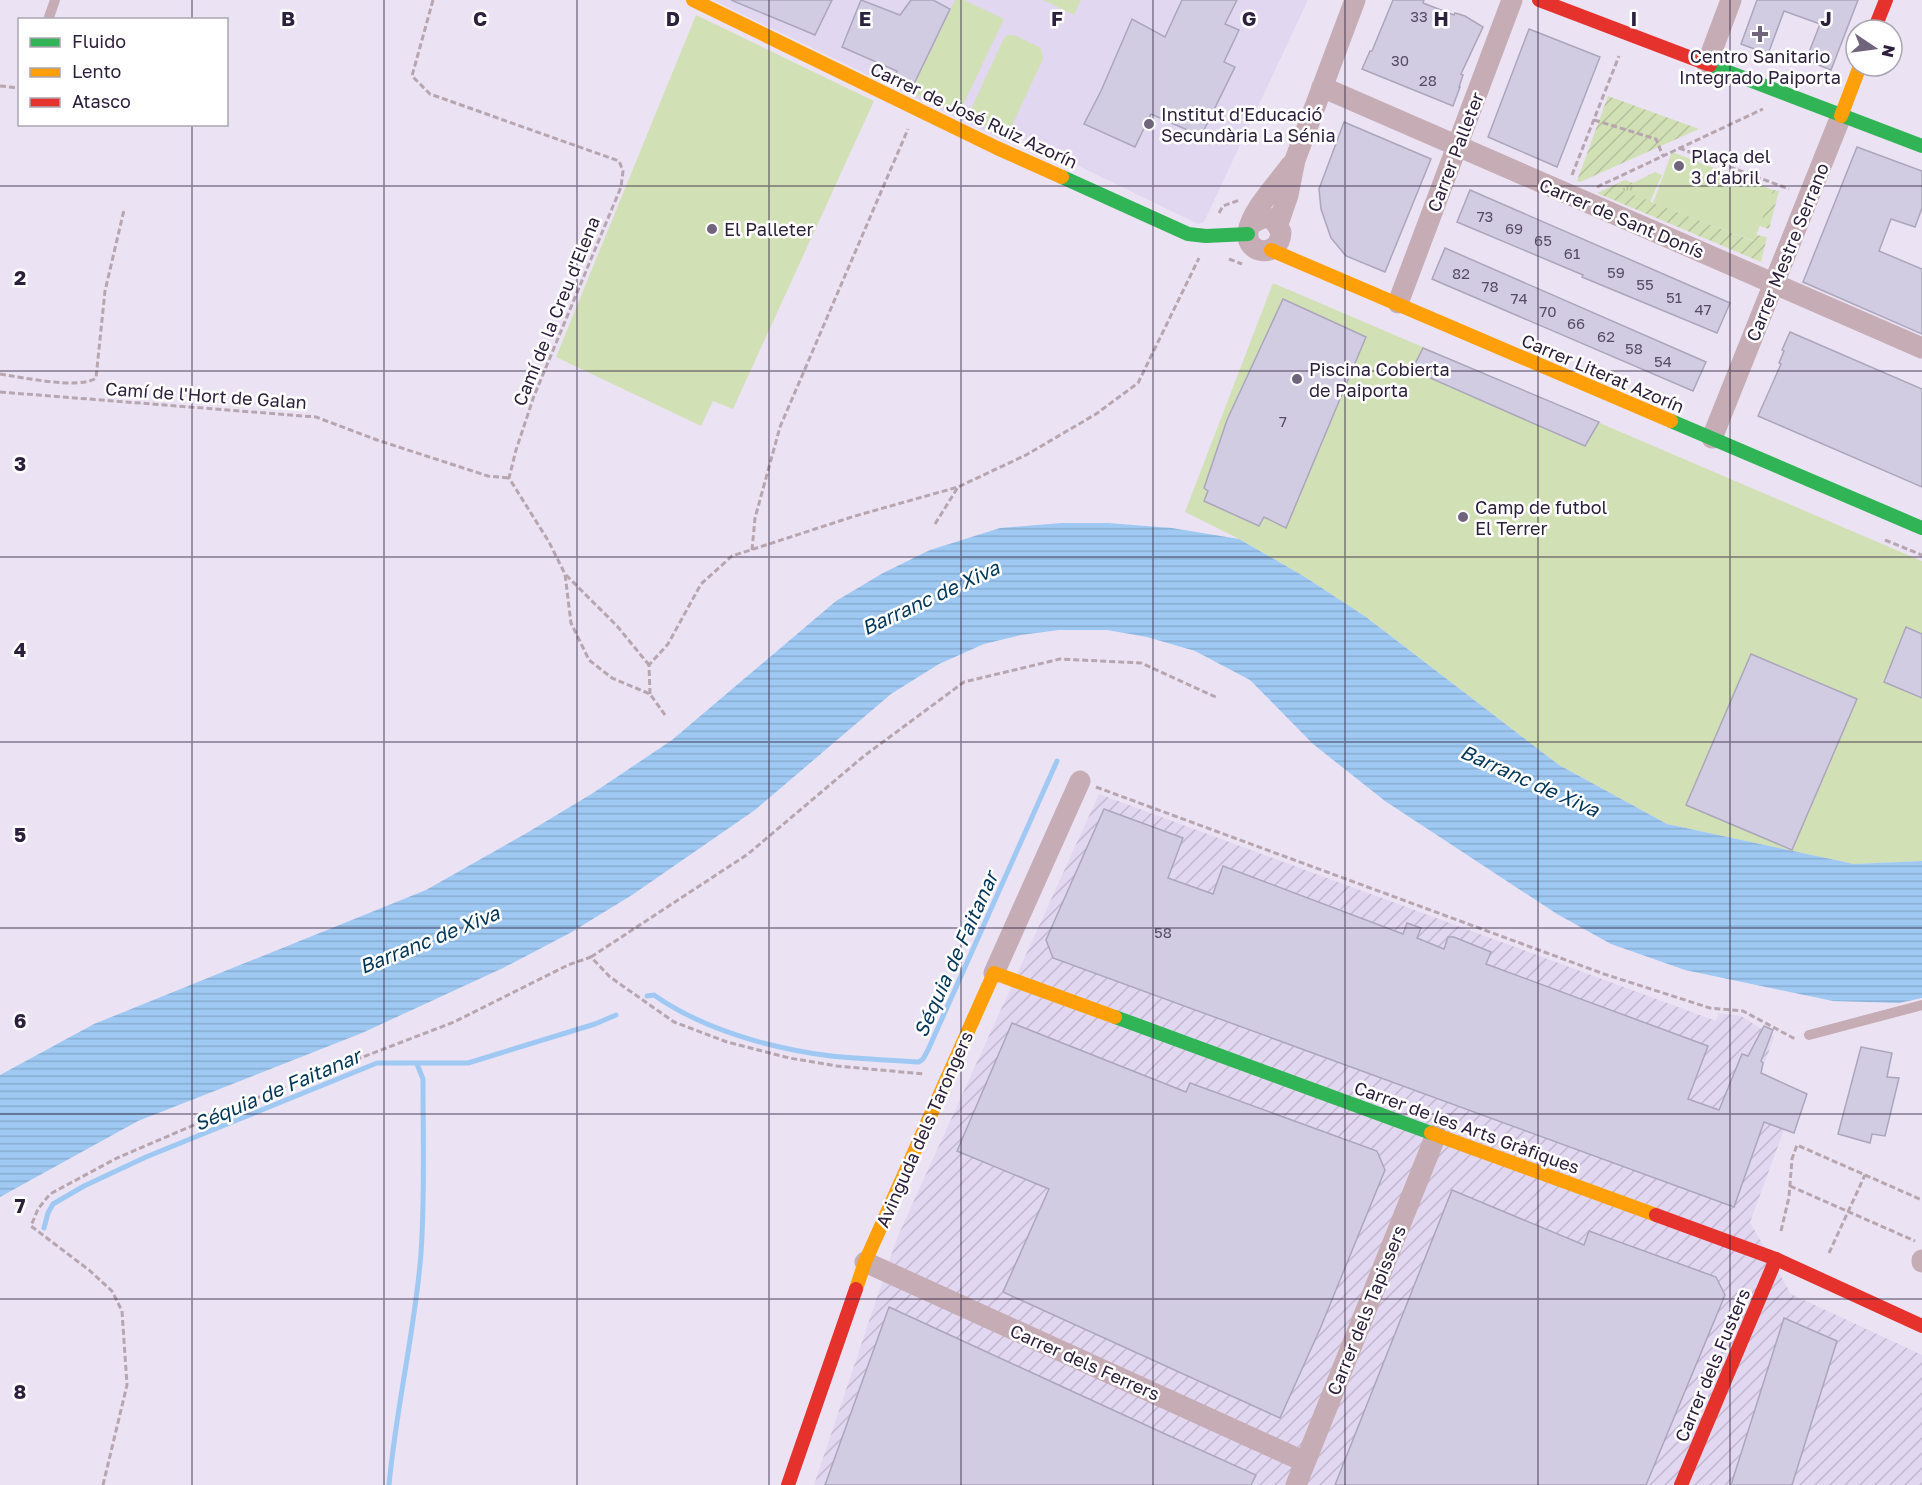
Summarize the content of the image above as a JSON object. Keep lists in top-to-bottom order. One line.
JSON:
{"streets":{"street":["Carrer de José Ruiz Azorín","Carrer Palleter","Carrer de Sant Donís","Carrer Mestre Serrano","Carrer Literat Azorín","Carrer de les Arts Gràfiques","Avinguda dels Tarongers","Carrer dels Tapissers","Carrer dels Ferrers","Carrer dels Fusters"],"path":["Camí de la Creu d'Elena","Camí de l'Hort de Galan"]},"crossings":[["Carrer de José Ruiz Azorín","Carrer Literat Azorín"],["Carrer Palleter","Carrer de Sant Donís"],["Carrer Palleter","Carrer Literat Azorín"],["Carrer de Sant Donís","Carrer Mestre Serrano"],["Carrer Mestre Serrano","Carrer Literat Azorín"],["Camí de la Creu d'Elena","Camí de l'Hort de Galan"],["Carrer de les Arts Gràfiques","Avinguda dels Tarongers"],["Carrer de les Arts Gràfiques","Carrer dels Tapissers"],["Carrer de les Arts Gràfiques","Carrer dels Fusters"],["Avinguda dels Tarongers","Carrer dels Ferrers"],["Carrer dels Tapissers","Carrer dels Ferrers"]],"water":["Barranc de Xiva","Séquia de Faitanar"],"places":{"health":["Centro Sanitario Integrado Paiporta"],"other":["Institut d'Educació Secundària La Sénia","Plaça del 3 d'abril","El Palleter","Piscina Cobierta de Paiporta","Camp de futbol El Terrer"]},"house_numbers":["33","30","28","73","69","65","61","59","82","55","78","51","74","47","70","66","62","58","54","7","58"],"legend":["Fluido","Lento","Atasco"],"north":"right","grid":{"columns":["B","C","D","E","F","G","H","I","J"],"rows":["2","3","4","5","6","7","8"]}}
